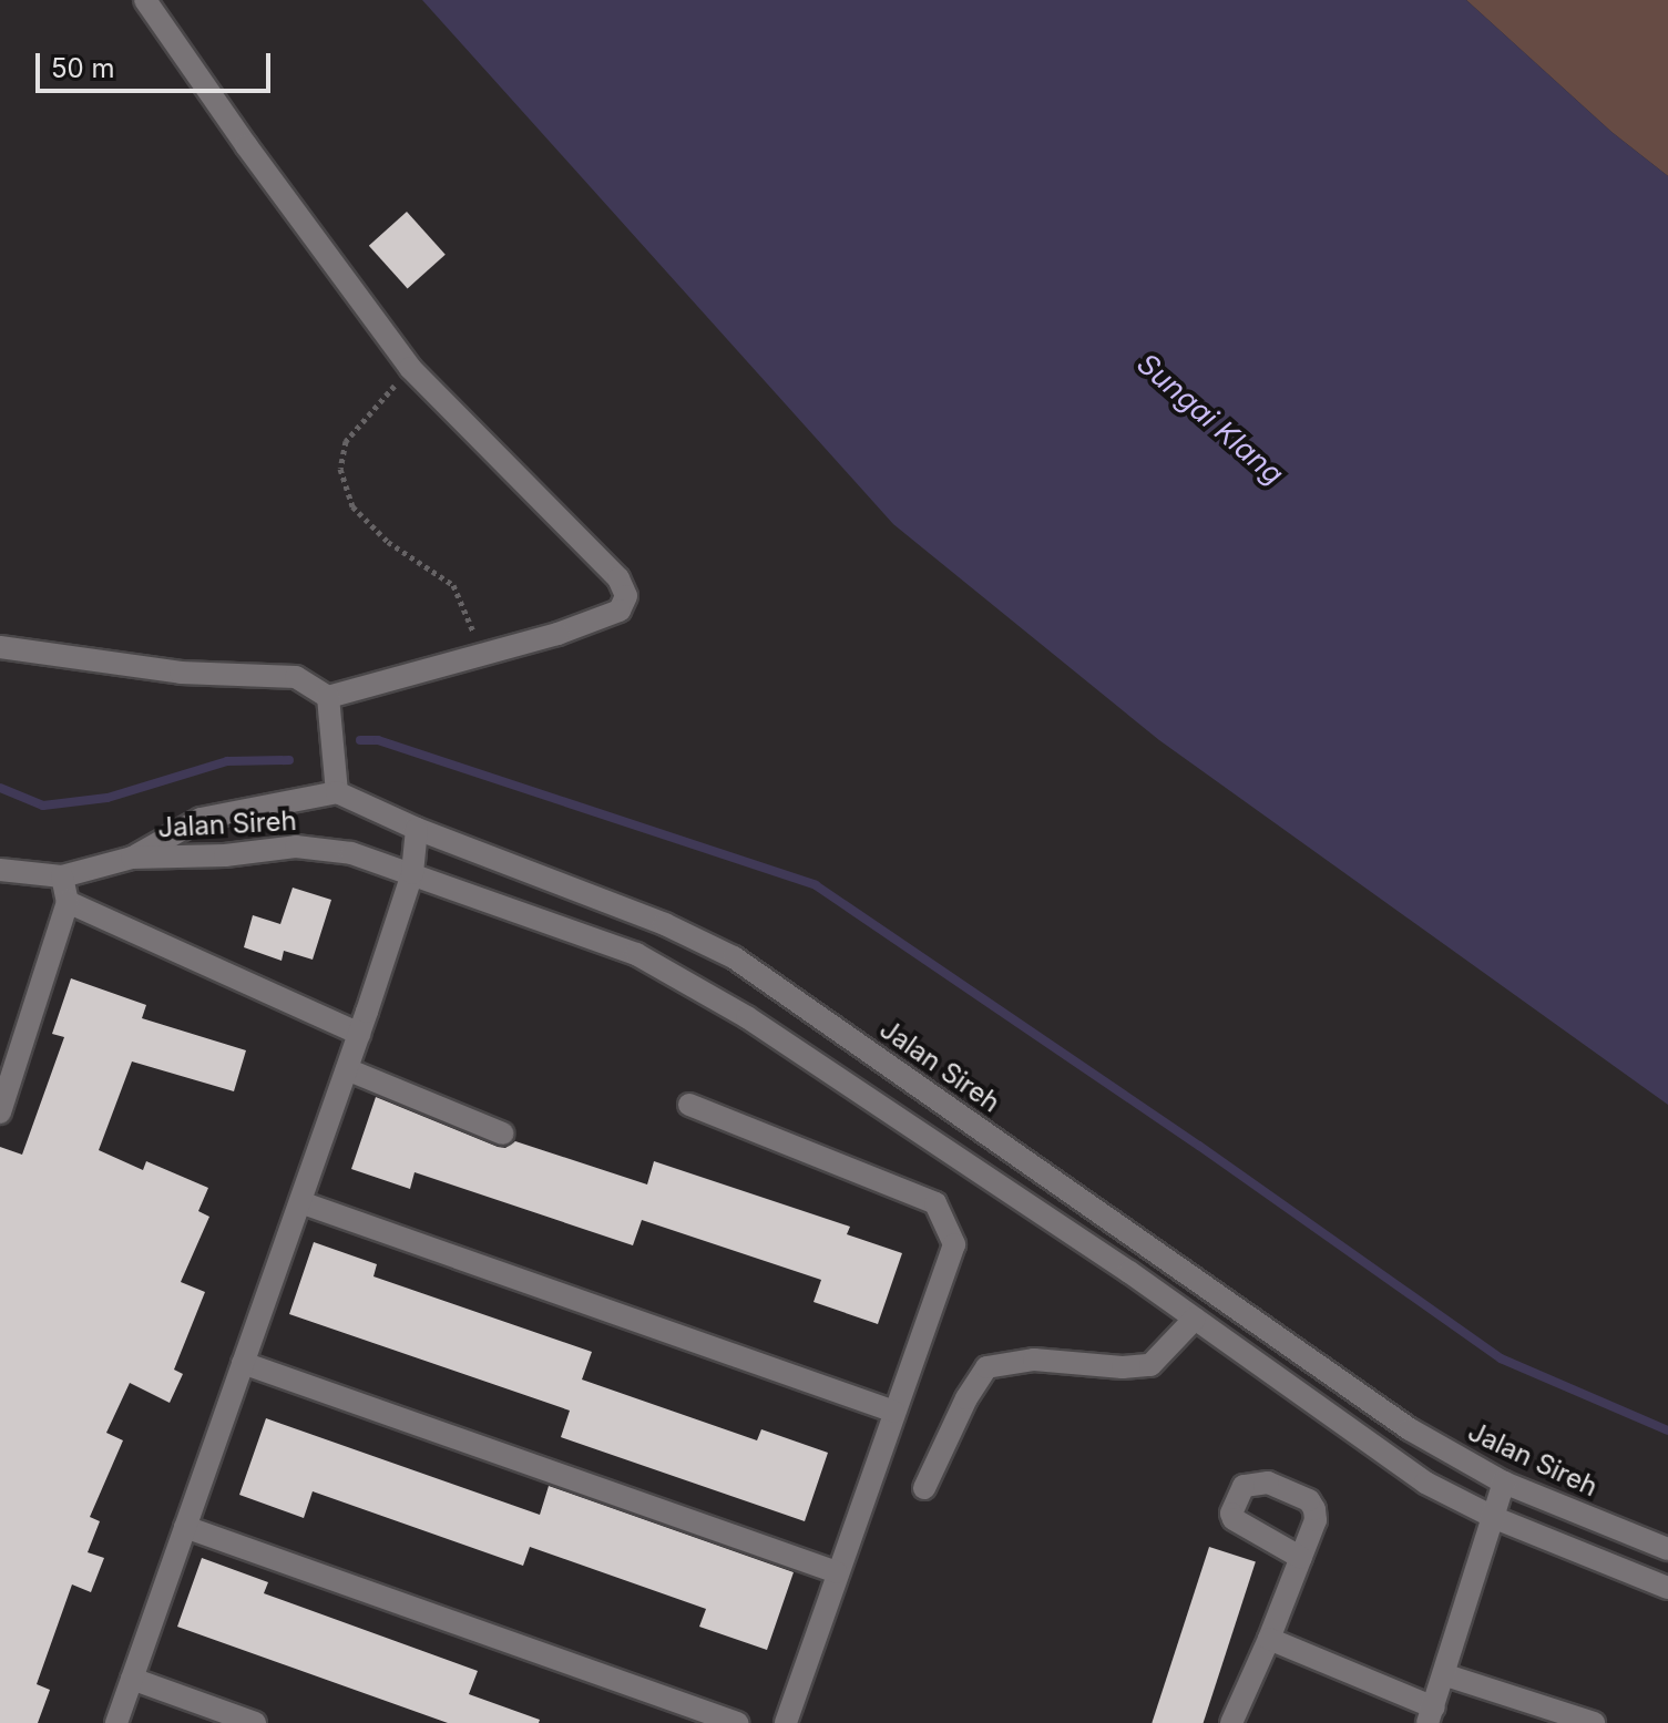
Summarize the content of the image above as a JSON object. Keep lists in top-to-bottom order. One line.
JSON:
{"streets":{"street":["Jalan Sireh"]},"water":["Sungai Klang"],"scale_bar":"50 m"}
